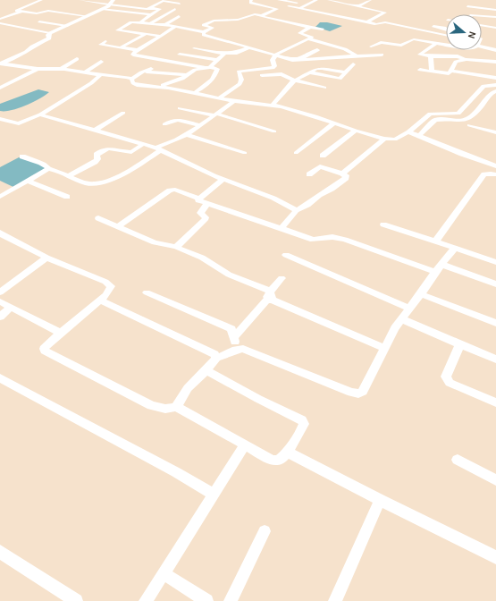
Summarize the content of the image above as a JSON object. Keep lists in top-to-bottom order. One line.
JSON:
{"north":"right"}
